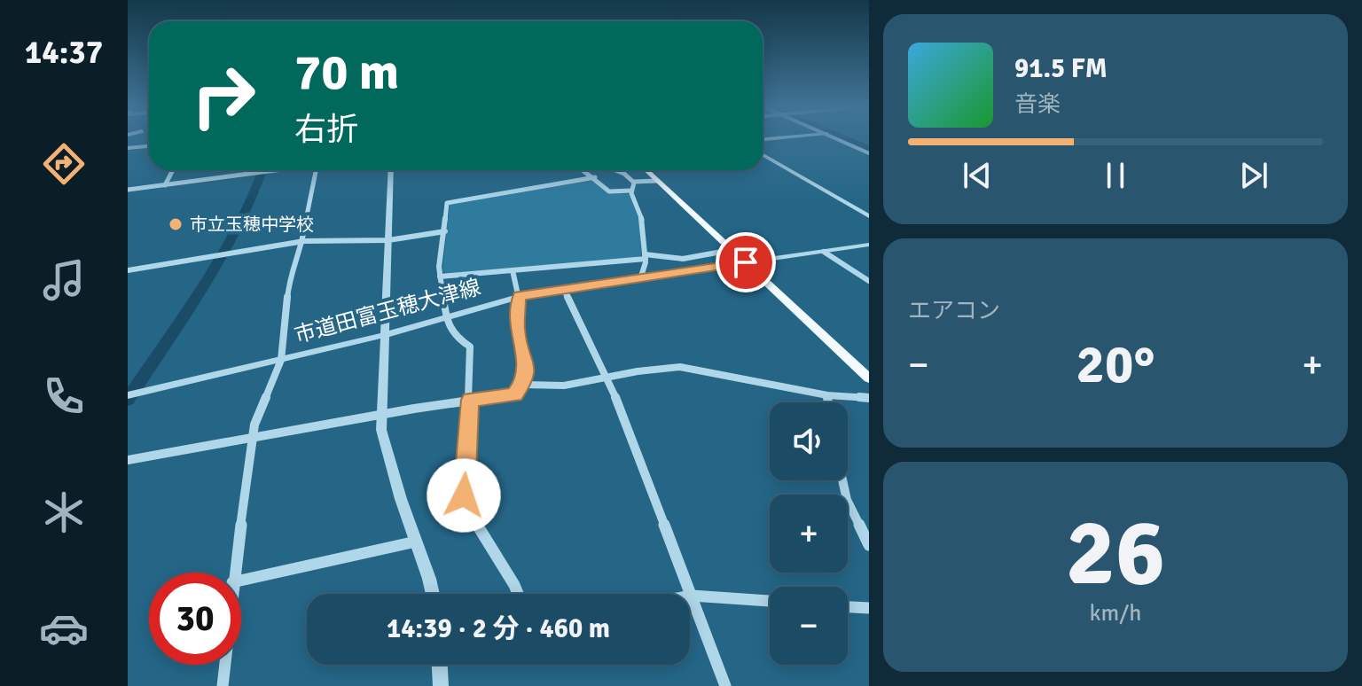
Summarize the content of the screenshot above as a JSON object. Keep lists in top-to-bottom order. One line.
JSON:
{"streets":{"street":["市道田富玉穂大津線"]},"places":["市立玉穂中学校"],"page":{"tabs":"14:37","turn":["70 m","右折"],"song":["91.5 FM","音楽"],"tile":["エアコン",["26","km/h"]],"heat":["−","20°","+"],"map_buttons":["+","−"],"limit":"30","trip":"14:39 · 2 分 · 460 m"}}
